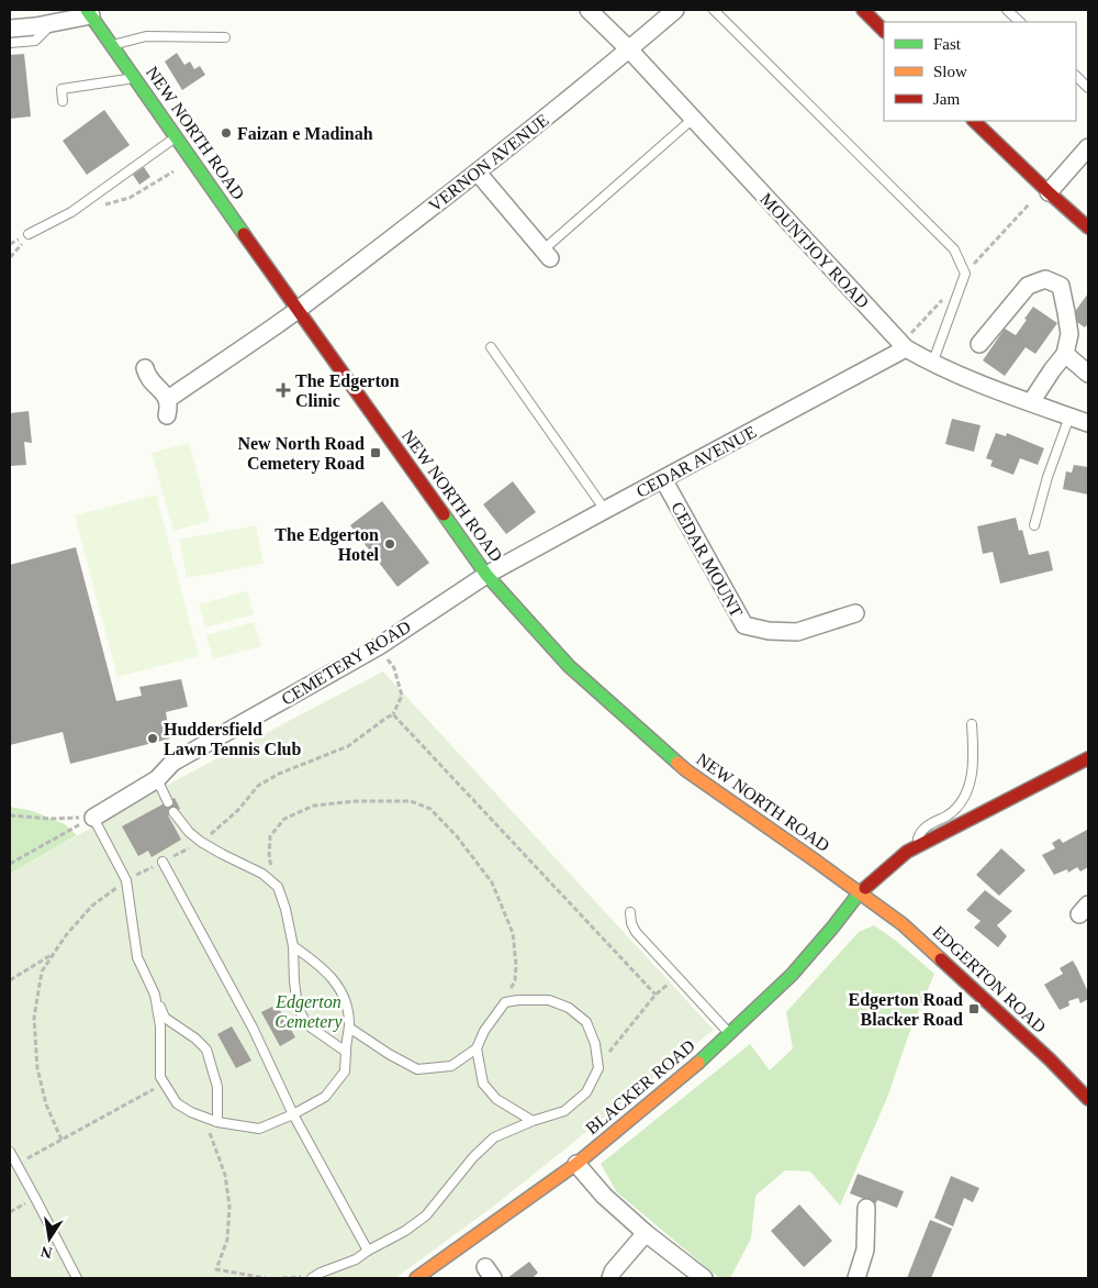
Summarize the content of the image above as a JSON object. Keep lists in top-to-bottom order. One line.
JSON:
{"streets":{"main road":["NEW NORTH ROAD","EDGERTON ROAD","BLACKER ROAD"],"street":["VERNON AVENUE","MOUNTJOY ROAD","CEDAR AVENUE","CEDAR MOUNT","CEMETERY ROAD"]},"crossings":[["NEW NORTH ROAD","VERNON AVENUE"],["NEW NORTH ROAD","CEDAR AVENUE"],["NEW NORTH ROAD","CEMETERY ROAD"],["NEW NORTH ROAD","EDGERTON ROAD"],["NEW NORTH ROAD","BLACKER ROAD"],["VERNON AVENUE","MOUNTJOY ROAD"],["MOUNTJOY ROAD","CEDAR AVENUE"],["CEDAR AVENUE","CEDAR MOUNT"],["CEDAR AVENUE","CEMETERY ROAD"],["EDGERTON ROAD","BLACKER ROAD"]],"parks":["Edgerton Cemetery"],"places":{"other":["Faizan e Madinah","The Edgerton Hotel","Huddersfield Lawn Tennis Club"],"health":["The Edgerton Clinic"],"transit":["New North Road Cemetery Road","Edgerton Road Blacker Road"]},"legend":["Fast","Slow","Jam"],"north":"bottom"}
